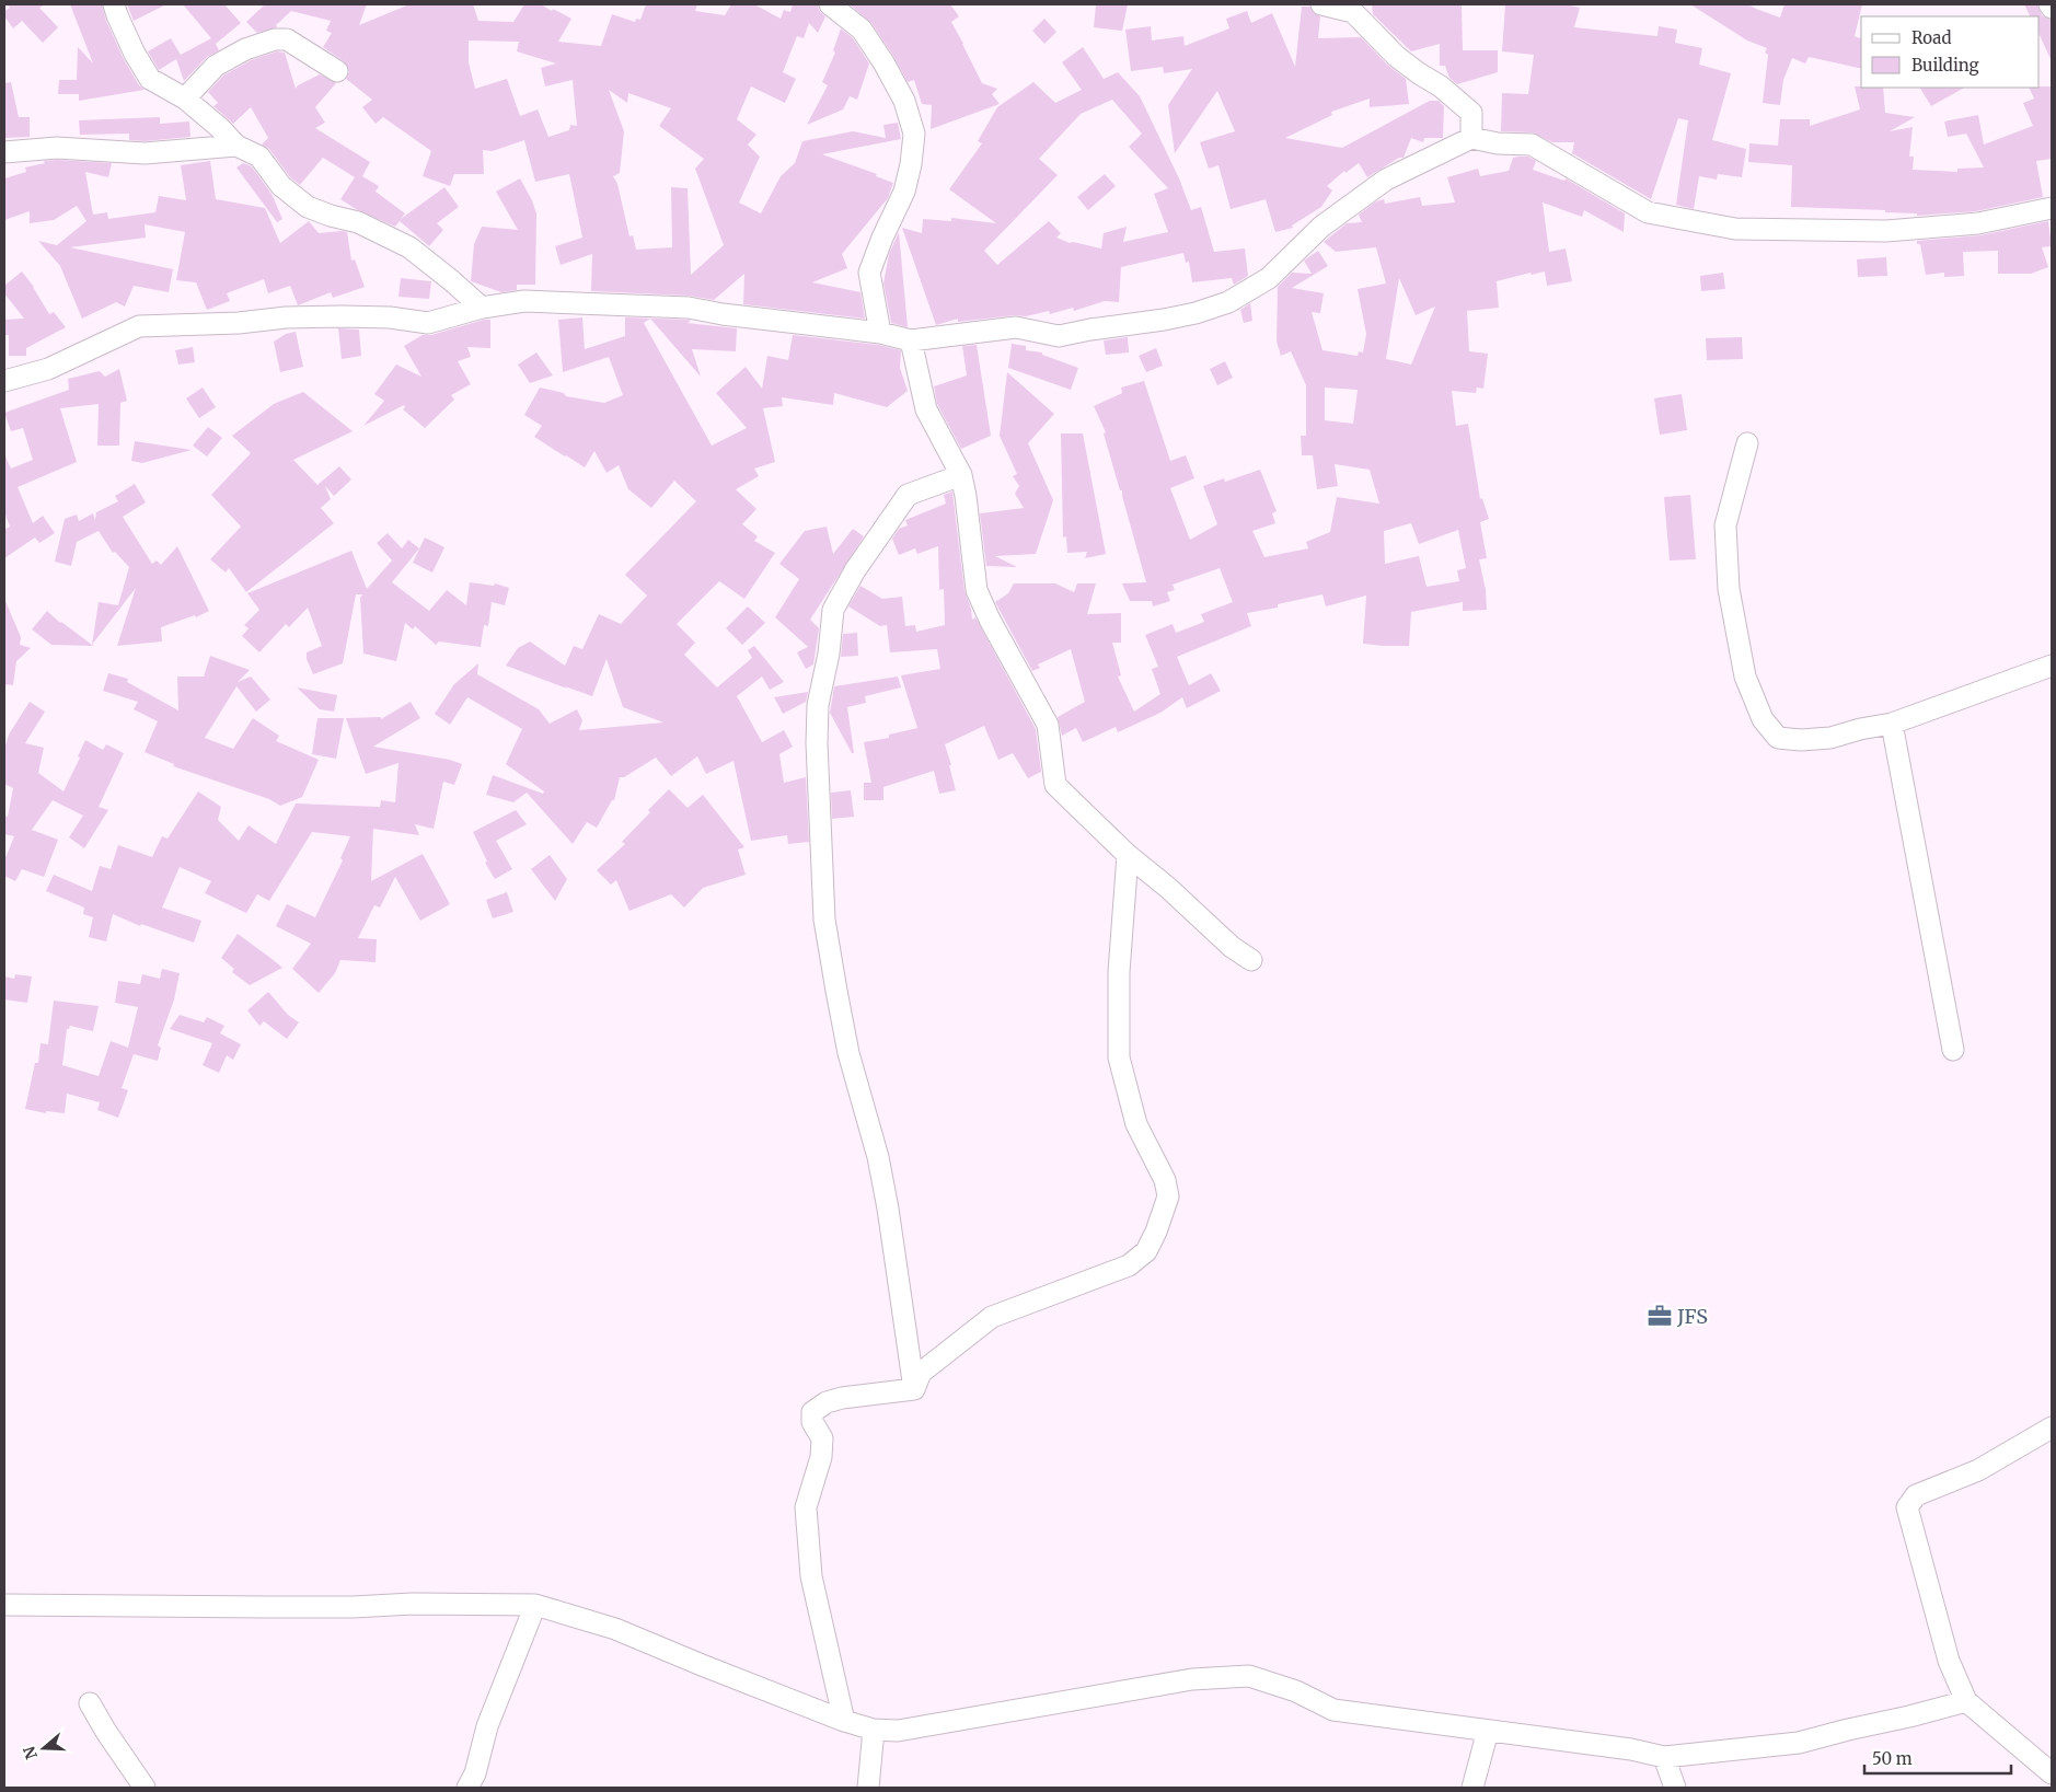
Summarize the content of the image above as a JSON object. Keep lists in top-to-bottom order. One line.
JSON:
{"places":{"office":["JFS"]},"legend":["Road","Building"],"scale_bar":"50 m","north":"left"}
